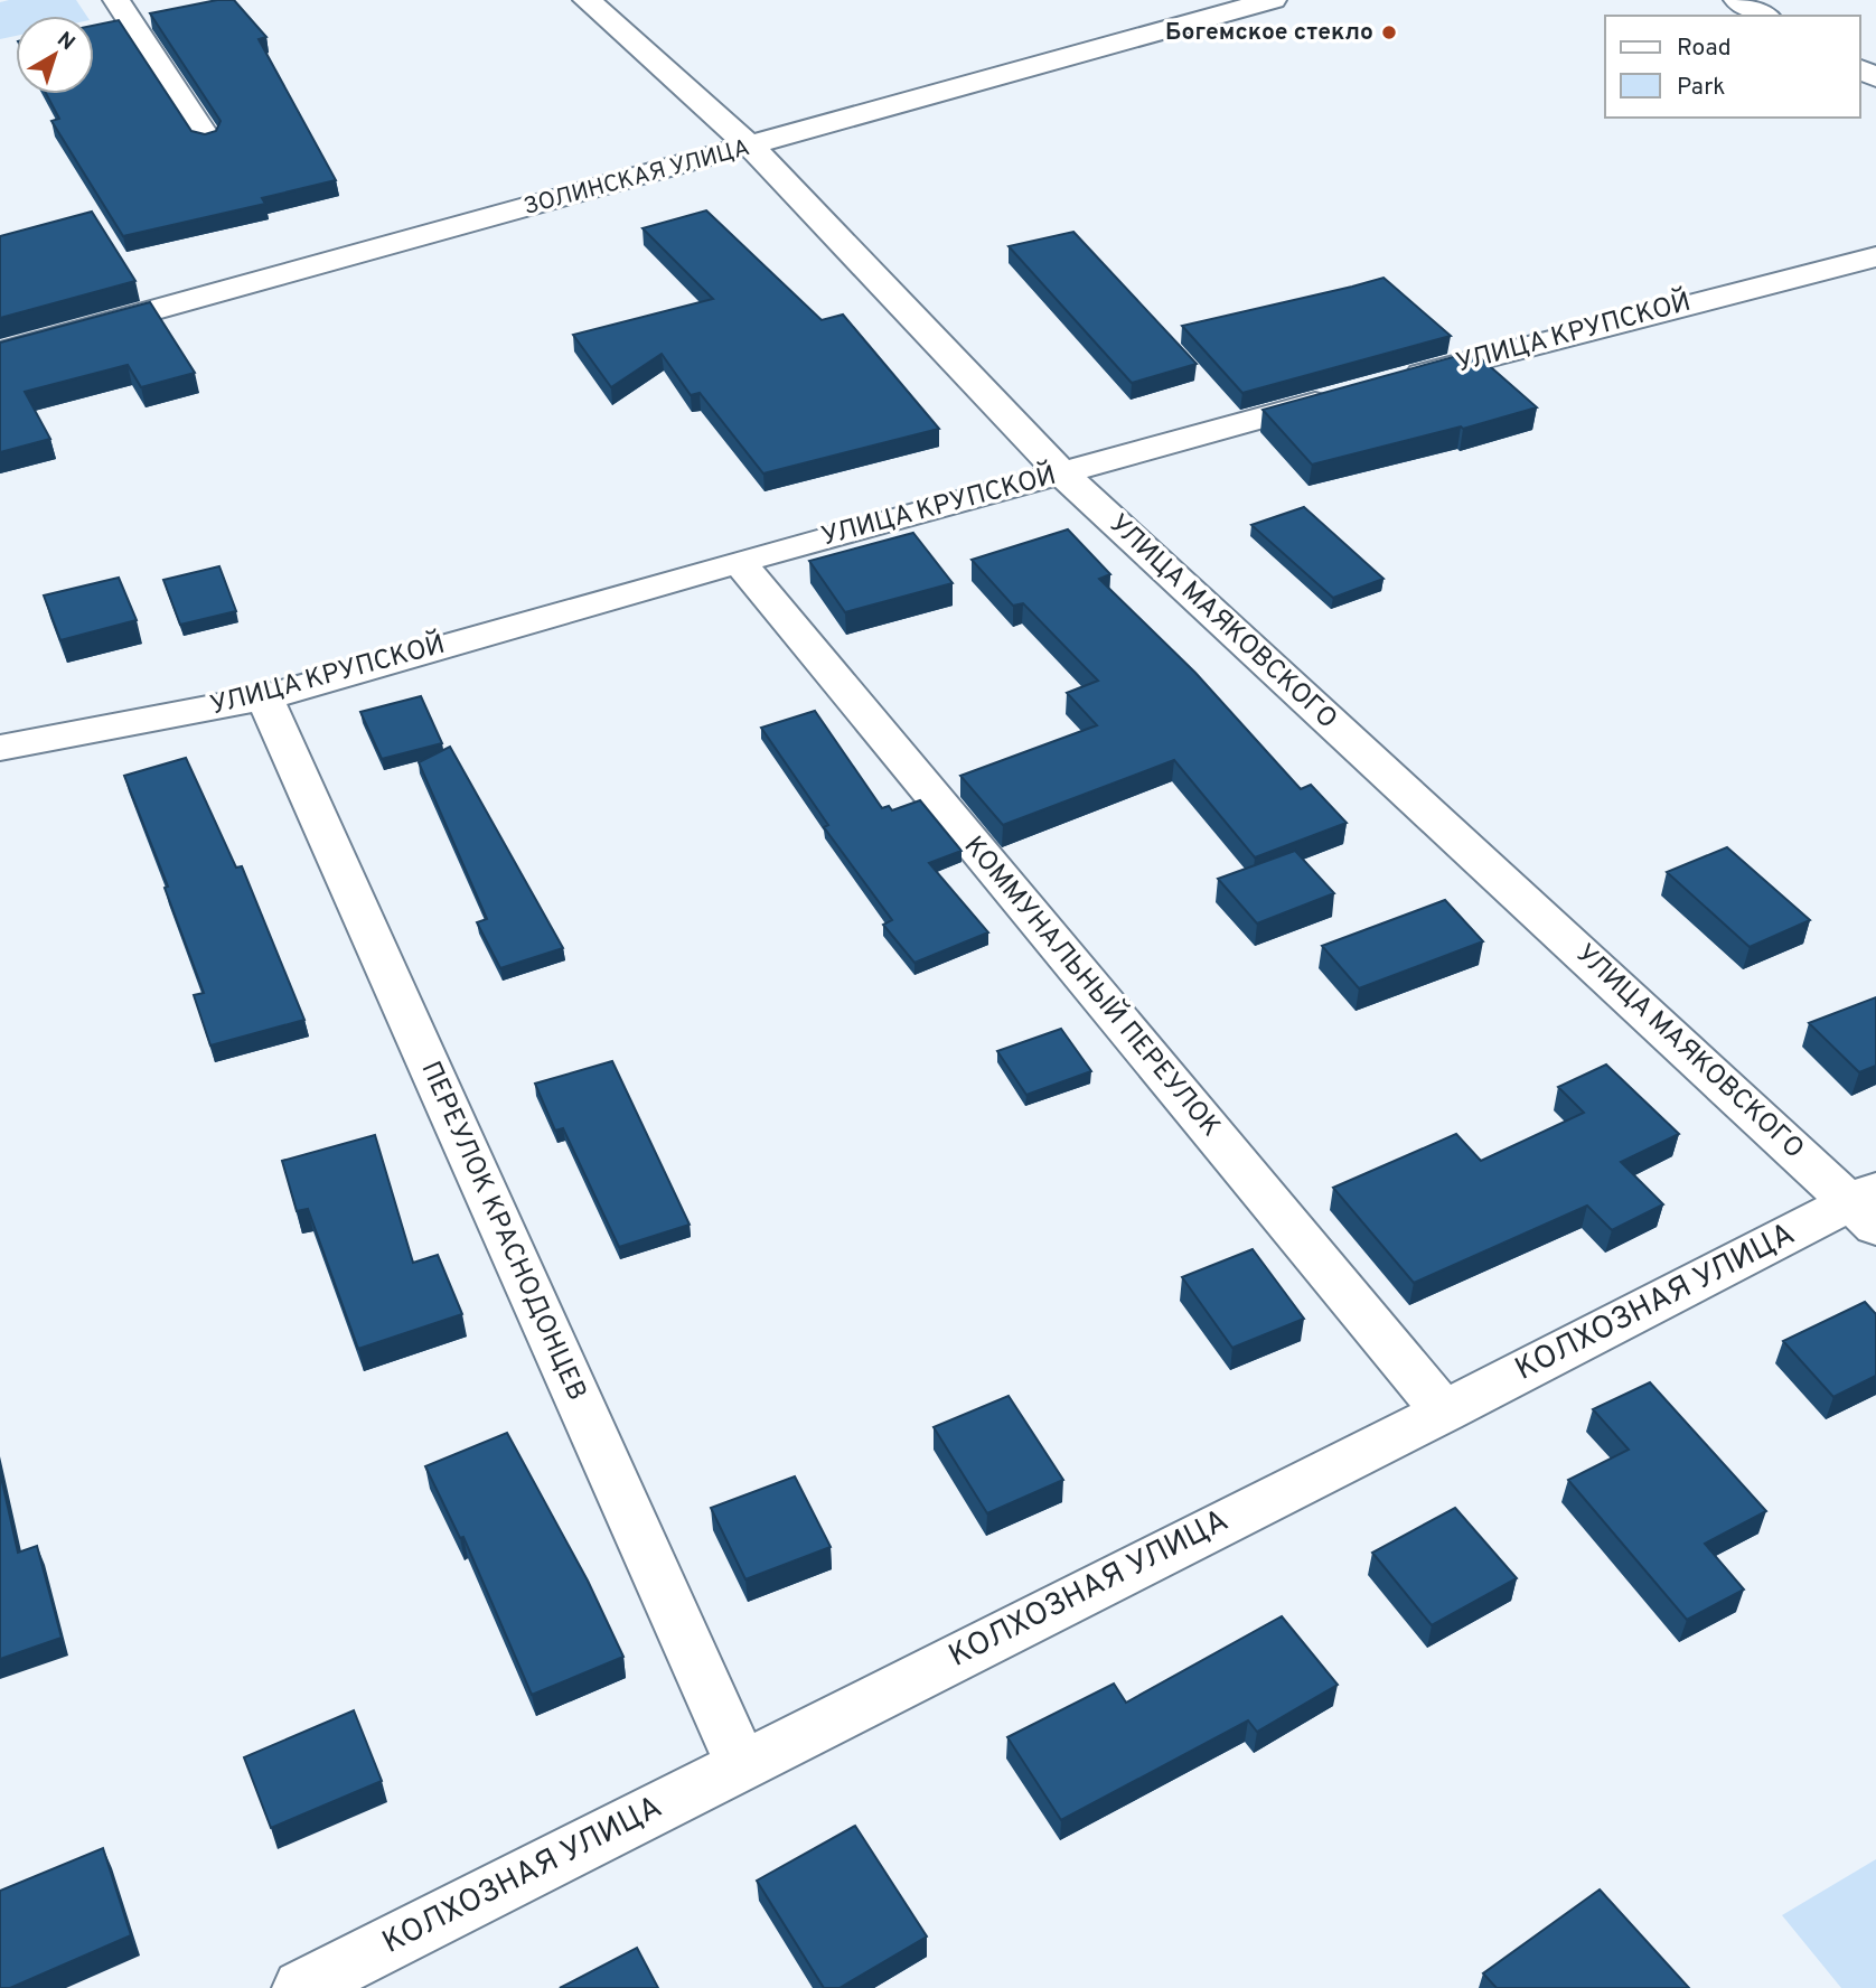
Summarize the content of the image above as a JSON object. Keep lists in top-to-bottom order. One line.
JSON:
{"streets":{"street":["ЗОЛИНСКАЯ УЛИЦА","УЛИЦА КРУПСКОЙ","УЛИЦА МАЯКОВСКОГО","КОММУНАЛЬНЫЙ ПЕРЕУЛОК","ПЕРЕУЛОК КРАСНОДОНЦЕВ","КОЛХОЗНАЯ УЛИЦА"]},"crossings":[["ЗОЛИНСКАЯ УЛИЦА","УЛИЦА МАЯКОВСКОГО"],["УЛИЦА КРУПСКОЙ","УЛИЦА МАЯКОВСКОГО"],["УЛИЦА КРУПСКОЙ","КОММУНАЛЬНЫЙ ПЕРЕУЛОК"],["УЛИЦА КРУПСКОЙ","ПЕРЕУЛОК КРАСНОДОНЦЕВ"],["УЛИЦА МАЯКОВСКОГО","КОЛХОЗНАЯ УЛИЦА"],["КОММУНАЛЬНЫЙ ПЕРЕУЛОК","КОЛХОЗНАЯ УЛИЦА"],["ПЕРЕУЛОК КРАСНОДОНЦЕВ","КОЛХОЗНАЯ УЛИЦА"]],"places":["Богемское стекло"],"legend":["Road","Park"],"north":"top right"}
